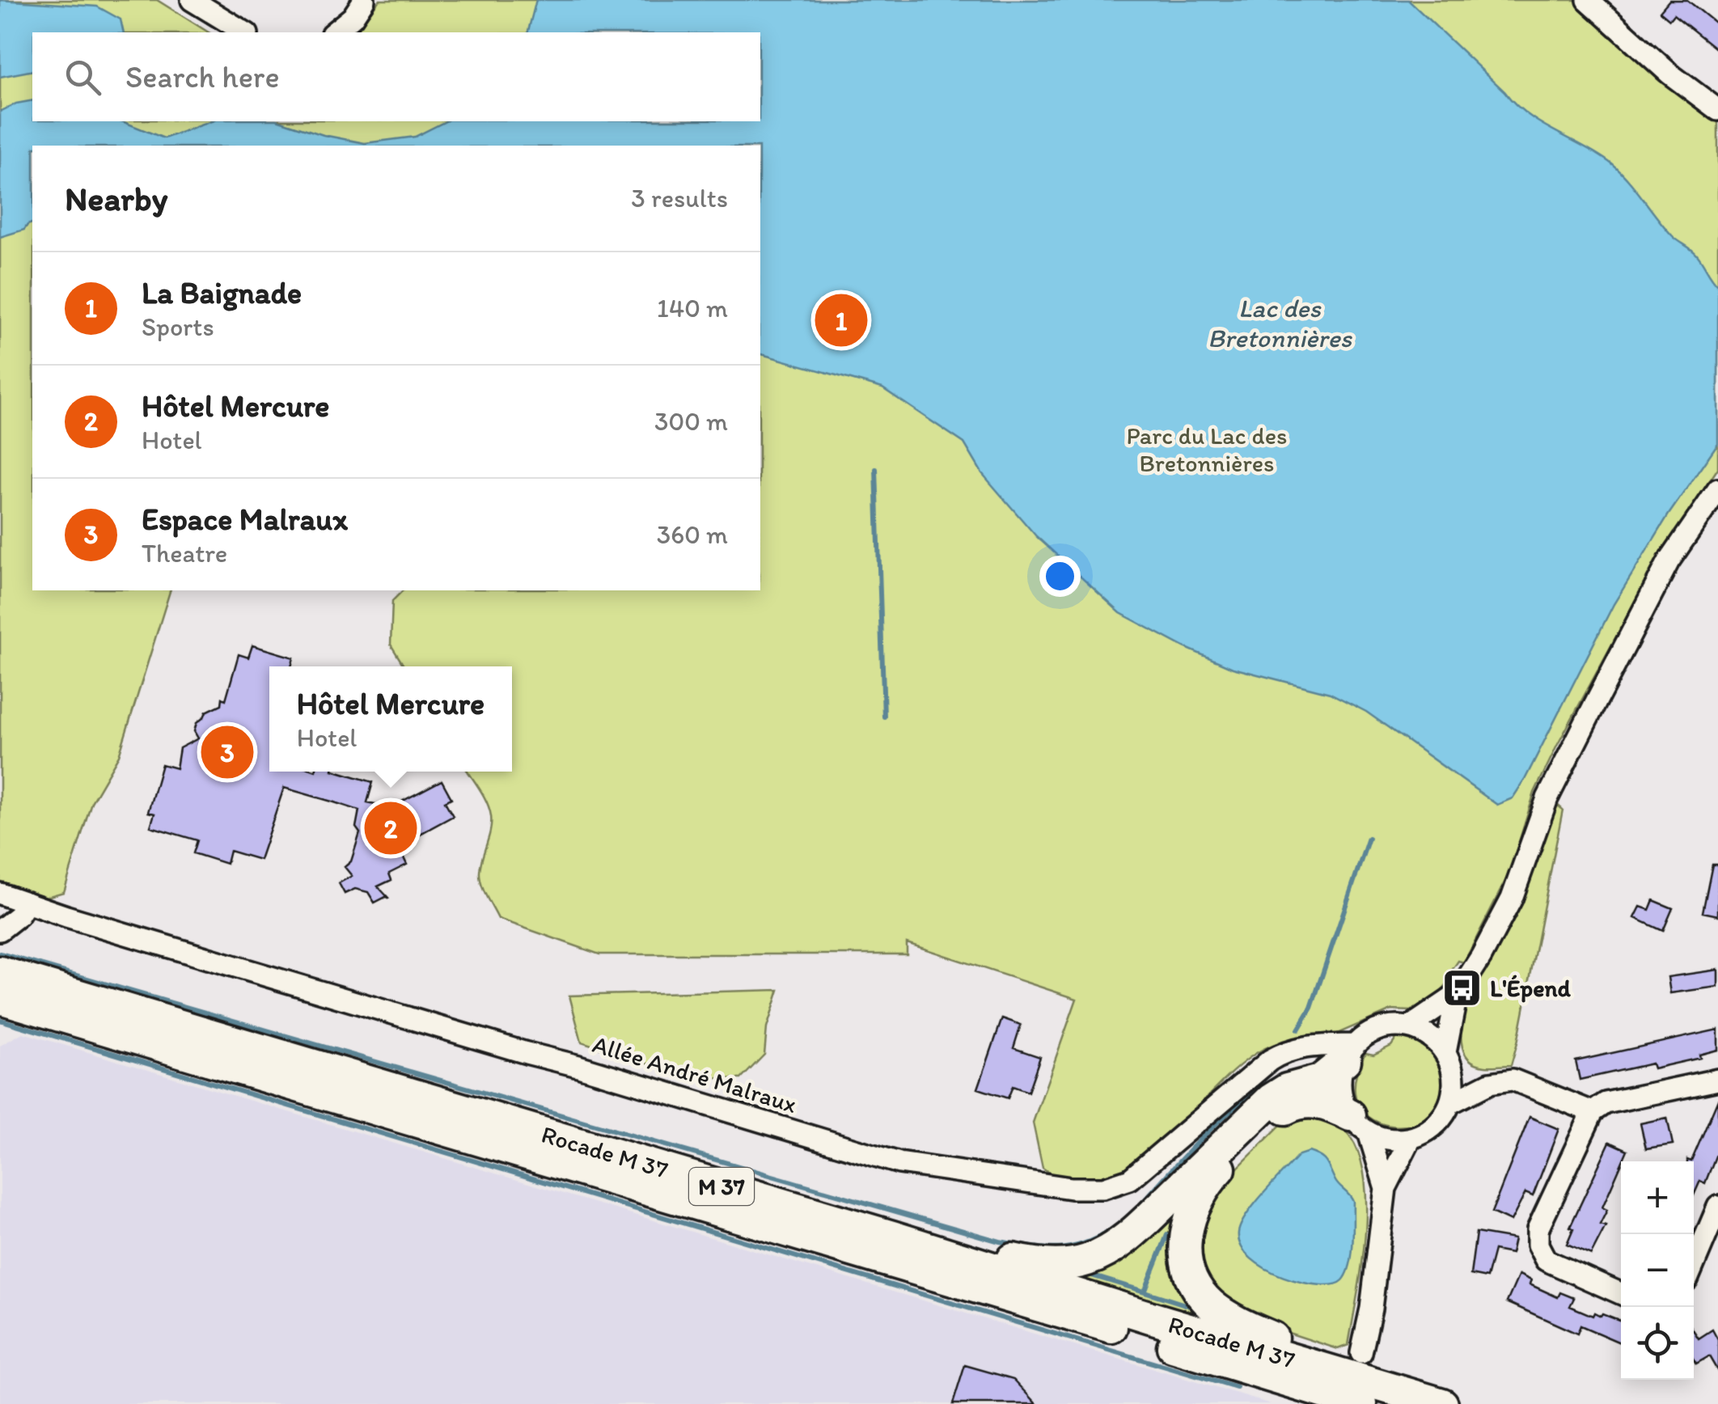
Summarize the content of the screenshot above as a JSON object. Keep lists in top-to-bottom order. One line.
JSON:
{"streets":{"highway":["Rocade M 37","M 37"],"street":["Allée André Malraux"]},"crossings":[["Allée André Malraux","M 37"],["Rocade M 37","M 37"]],"water":["Lac des Bretonnières"],"parks":["Parc du Lac des Bretonnières"],"places":{"bus stop":["L'Épend"]},"page":{"search":"Search here","heading":["Nearby","3 results"],"list":[{"mark":"1","name":"La Baignade","note":"Sports","value":"140 m"},{"mark":"2","name":"Hôtel Mercure","note":"Hotel","value":"300 m"},{"mark":"3","name":"Espace Malraux","note":"Theatre","value":"360 m"}],"pins":["1","3","2"],"popup":["Hôtel Mercure","Hotel"],"map_buttons":["+","−"]}}
